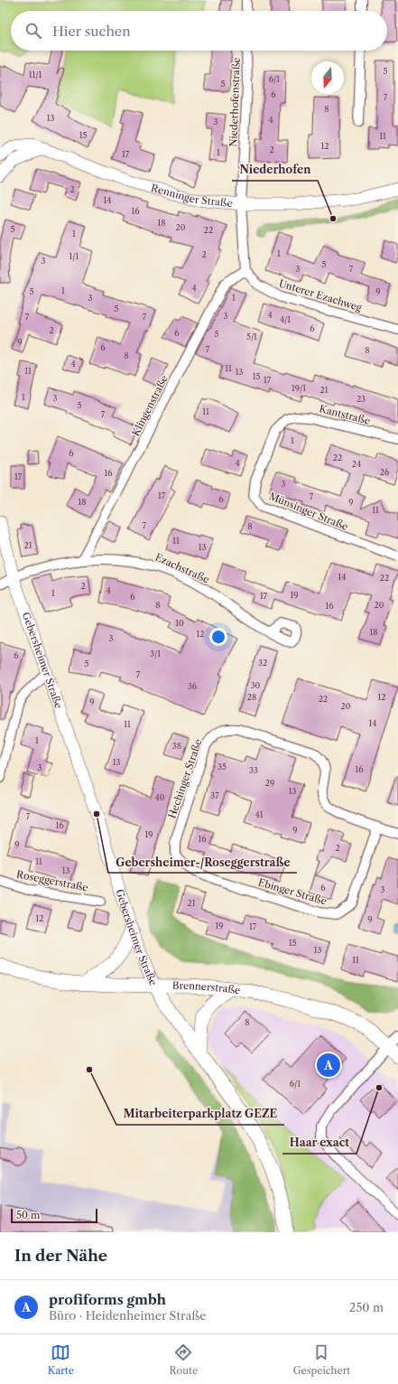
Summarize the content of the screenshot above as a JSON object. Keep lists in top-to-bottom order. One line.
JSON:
{"streets":{"main road":["Gebersheimer Straße","Brennerstraße"],"street":["Niederhofenstraße","Renninger Straße","Unterer Ezachweg","Klingenstraße","Kantstraße","Münsinger Straße","Ezachstraße","Hechinger Straße","Roseggerstraße","Ebinger Straße"]},"crossings":[["Niederhofenstraße","Renninger Straße"],["Unterer Ezachweg","Klingenstraße"],["Klingenstraße","Ezachstraße"],["Kantstraße","Münsinger Straße"],["Ezachstraße","Gebersheimer Straße"],["Gebersheimer Straße","Brennerstraße"],["Hechinger Straße","Ebinger Straße"]],"places":["Niederhofen","Gebersheimer-/Roseggerstraße","Mitarbeiterparkplatz GEZE","Haar exact"],"house_numbers":["5","11/1","6/1","5","6","7","8","13","4","3","15","11","12","2","1","17","2","14","16","18","20","5","22","1","1","2","1/1","3","5","3","7","4","1","5","9","3","1","5","4","3","7","7","4/1","6","2","6","5","5/1","9","6","7","8","8","4","11","11","13","15","17","19/1","21","1","3","23","5","11","7","1","6","22","4","24","26","16","17","3","17","7","6","18","9","11","7","8","11","21","13","14","22","2","4","1","19","17","6","8","20","16","10","18","12","3","3/1","6","32","5","7","30","36","28","12","22","9","20","14","11","1","38","13","35","3","16","33","29","13","37","40","41","7","16","9","19","16","9","2","11","13","6","3","21","12","9","19","17","15","13","11","8","6/1"],"scale_bar":"50 m","north":"bottom","page":{"search":"Hier suchen","pins":"A","scale":"50 m","heading":"In der Nähe","list":[{"mark":"A","name":"profiforms gmbh","note":"Büro · Heidenheimer Straße","value":"250 m"}],"nav":["Karte","Route","Gespeichert"]}}
